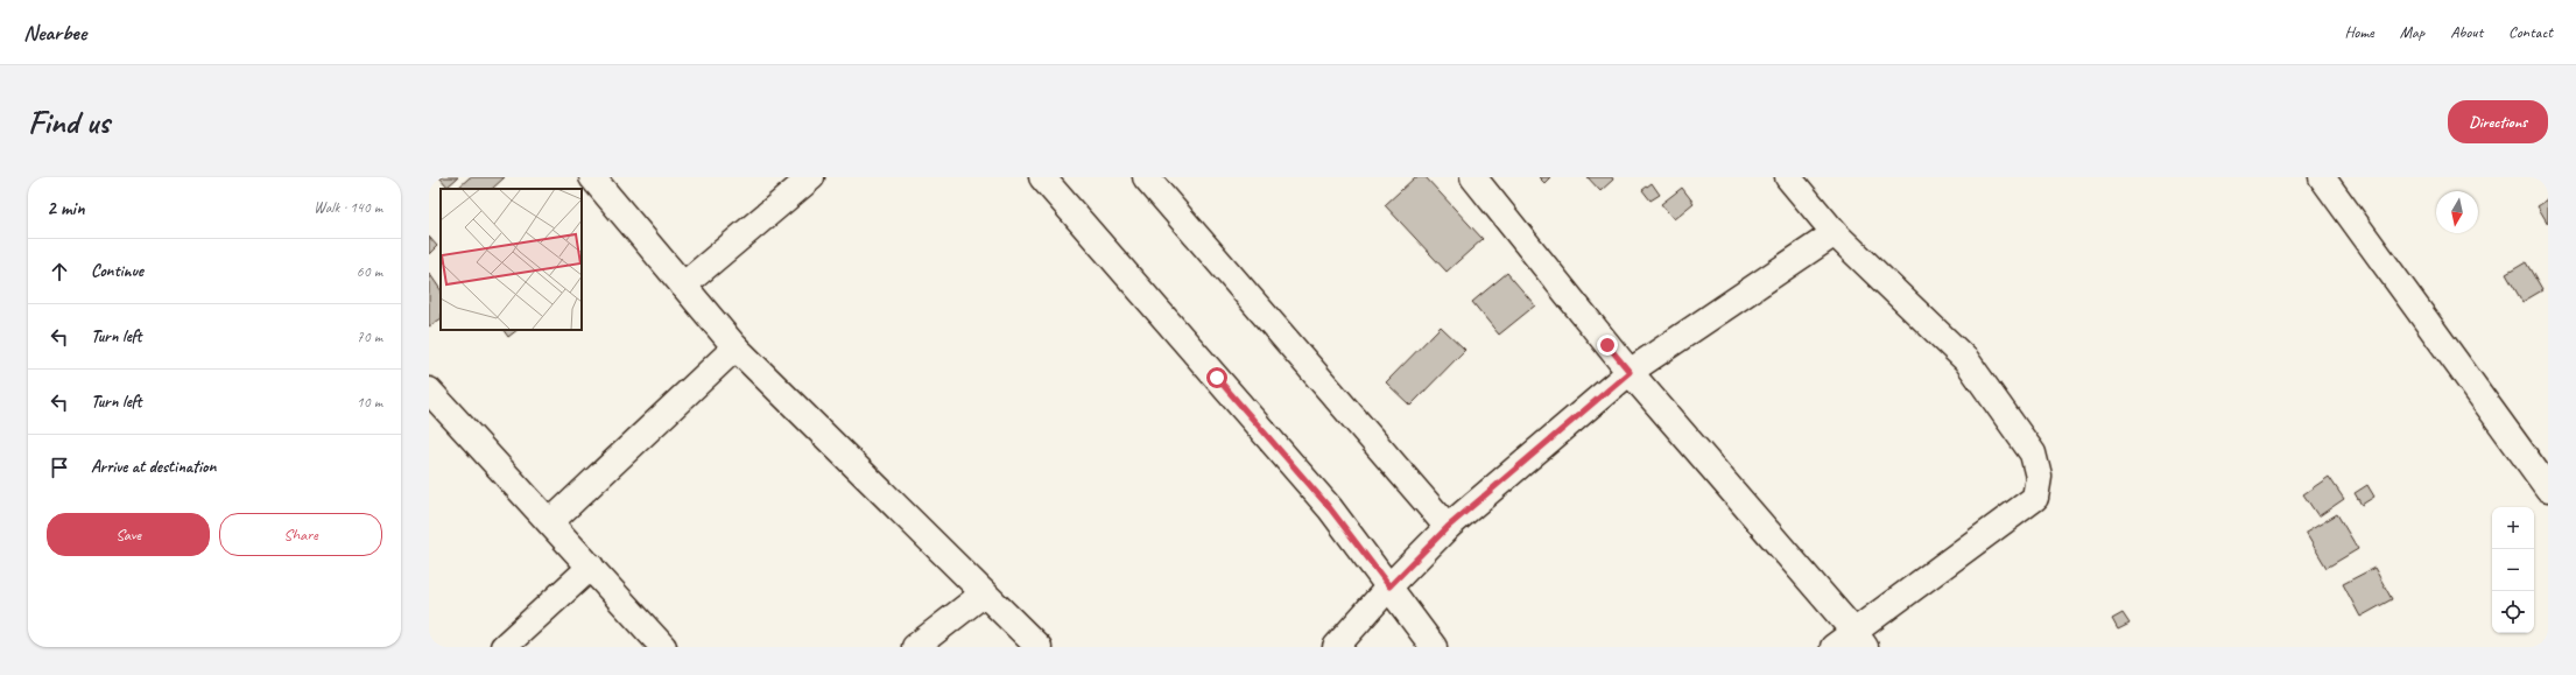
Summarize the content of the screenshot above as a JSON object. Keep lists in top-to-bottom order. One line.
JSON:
{"north":"bottom","page":{"header":"Nearbee","nav":["Home","Map","About","Contact"],"buttons":["Directions",["Save","Share"]],"title":"Find us","heading":["2 min","Walk · 140 m"],"list":[["Continue","60 m"],["Turn left","70 m"],["Turn left","10 m"],"Arrive at destination"],"map_buttons":["+","−"]}}
